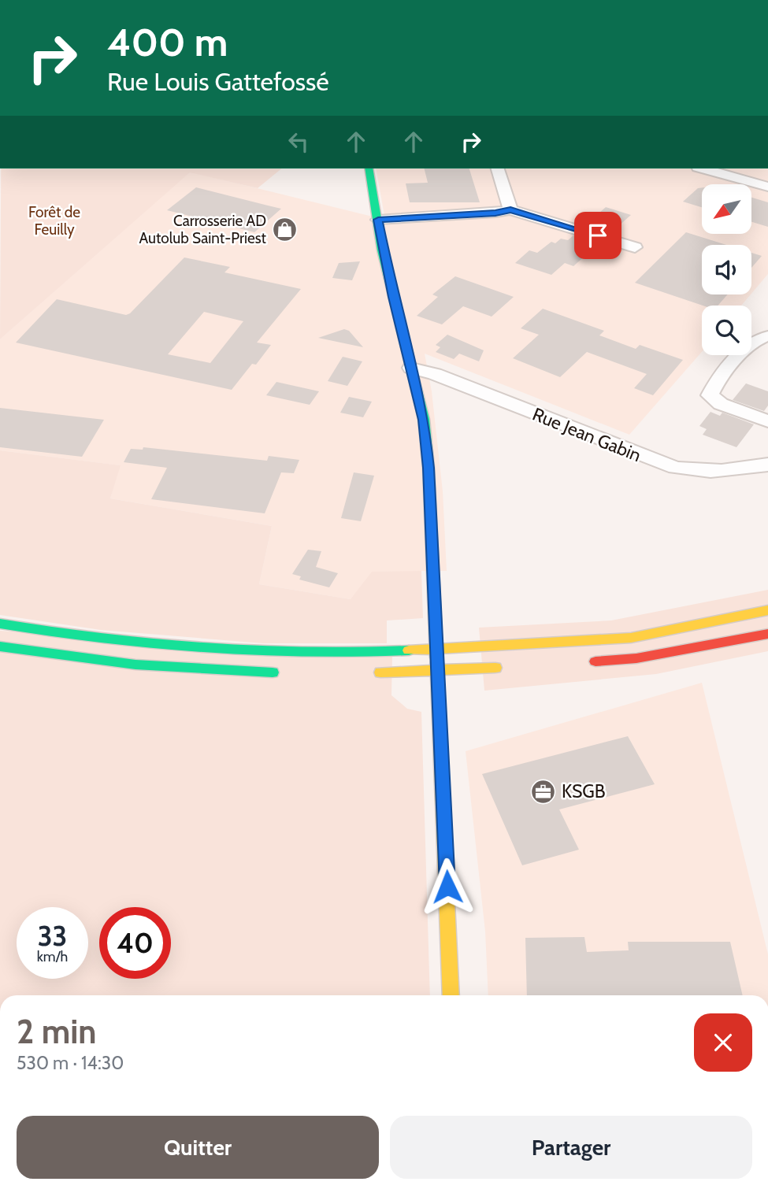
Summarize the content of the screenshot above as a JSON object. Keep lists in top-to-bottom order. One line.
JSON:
{"streets":{"street":["Rue Jean Gabin"]},"parks":["Forêt de Feuilly"],"places":{"shop":["Carrosserie AD Autolub Saint-Priest"],"office":["KSGB"]},"north":"bottom left","page":{"turn":["400 m","Rue Louis Gattefossé"],"speed":"33 km/h","limit":"40","heading":["2 min","530 m · 14:30"],"buttons":["Quitter","Partager"]}}
